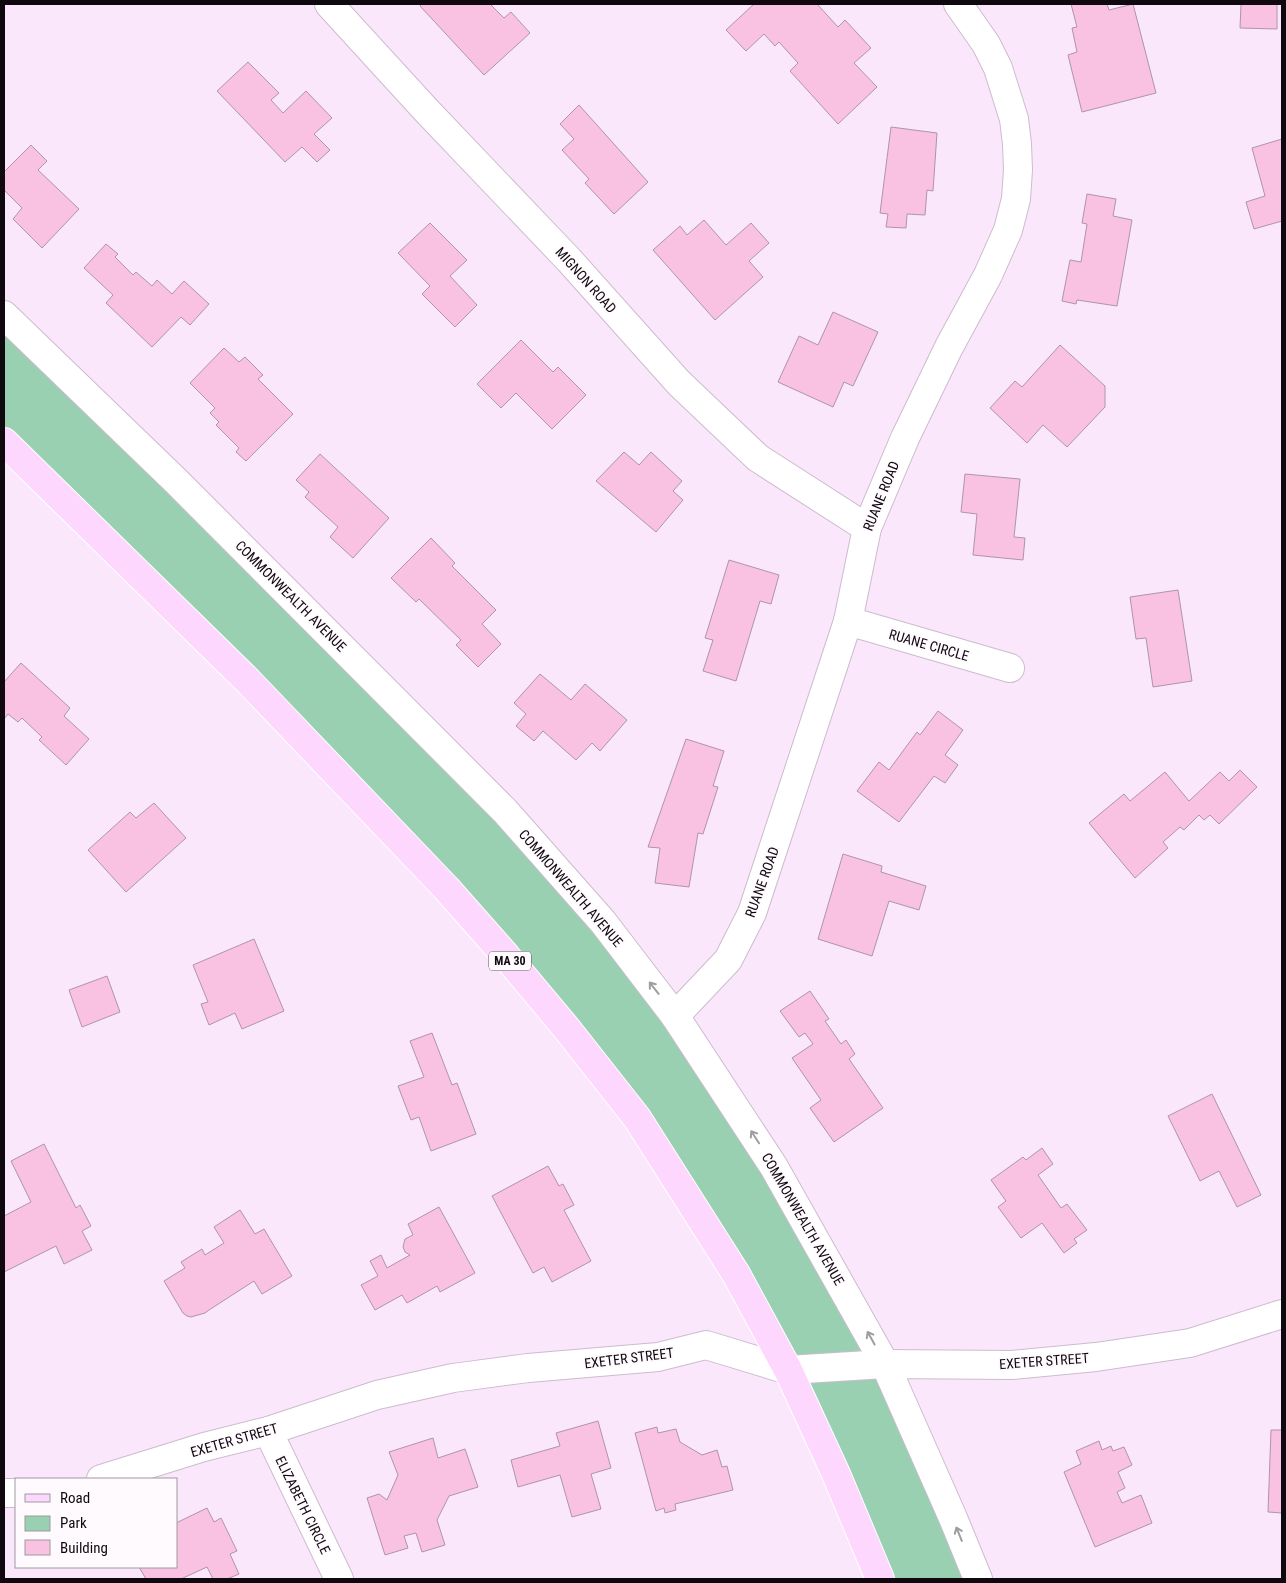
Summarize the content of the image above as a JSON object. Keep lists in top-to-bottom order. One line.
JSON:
{"streets":{"main road":["MA 30"],"street":["MIGNON ROAD","RUANE ROAD","COMMONWEALTH AVENUE","RUANE CIRCLE","EXETER STREET","ELIZABETH CIRCLE"]},"crossings":[["MIGNON ROAD","RUANE ROAD"],["RUANE ROAD","COMMONWEALTH AVENUE"],["RUANE ROAD","RUANE CIRCLE"],["COMMONWEALTH AVENUE","EXETER STREET"],["MA 30","EXETER STREET"],["EXETER STREET","ELIZABETH CIRCLE"]],"one_way":["COMMONWEALTH AVENUE"],"legend":["Road","Park","Building"]}
